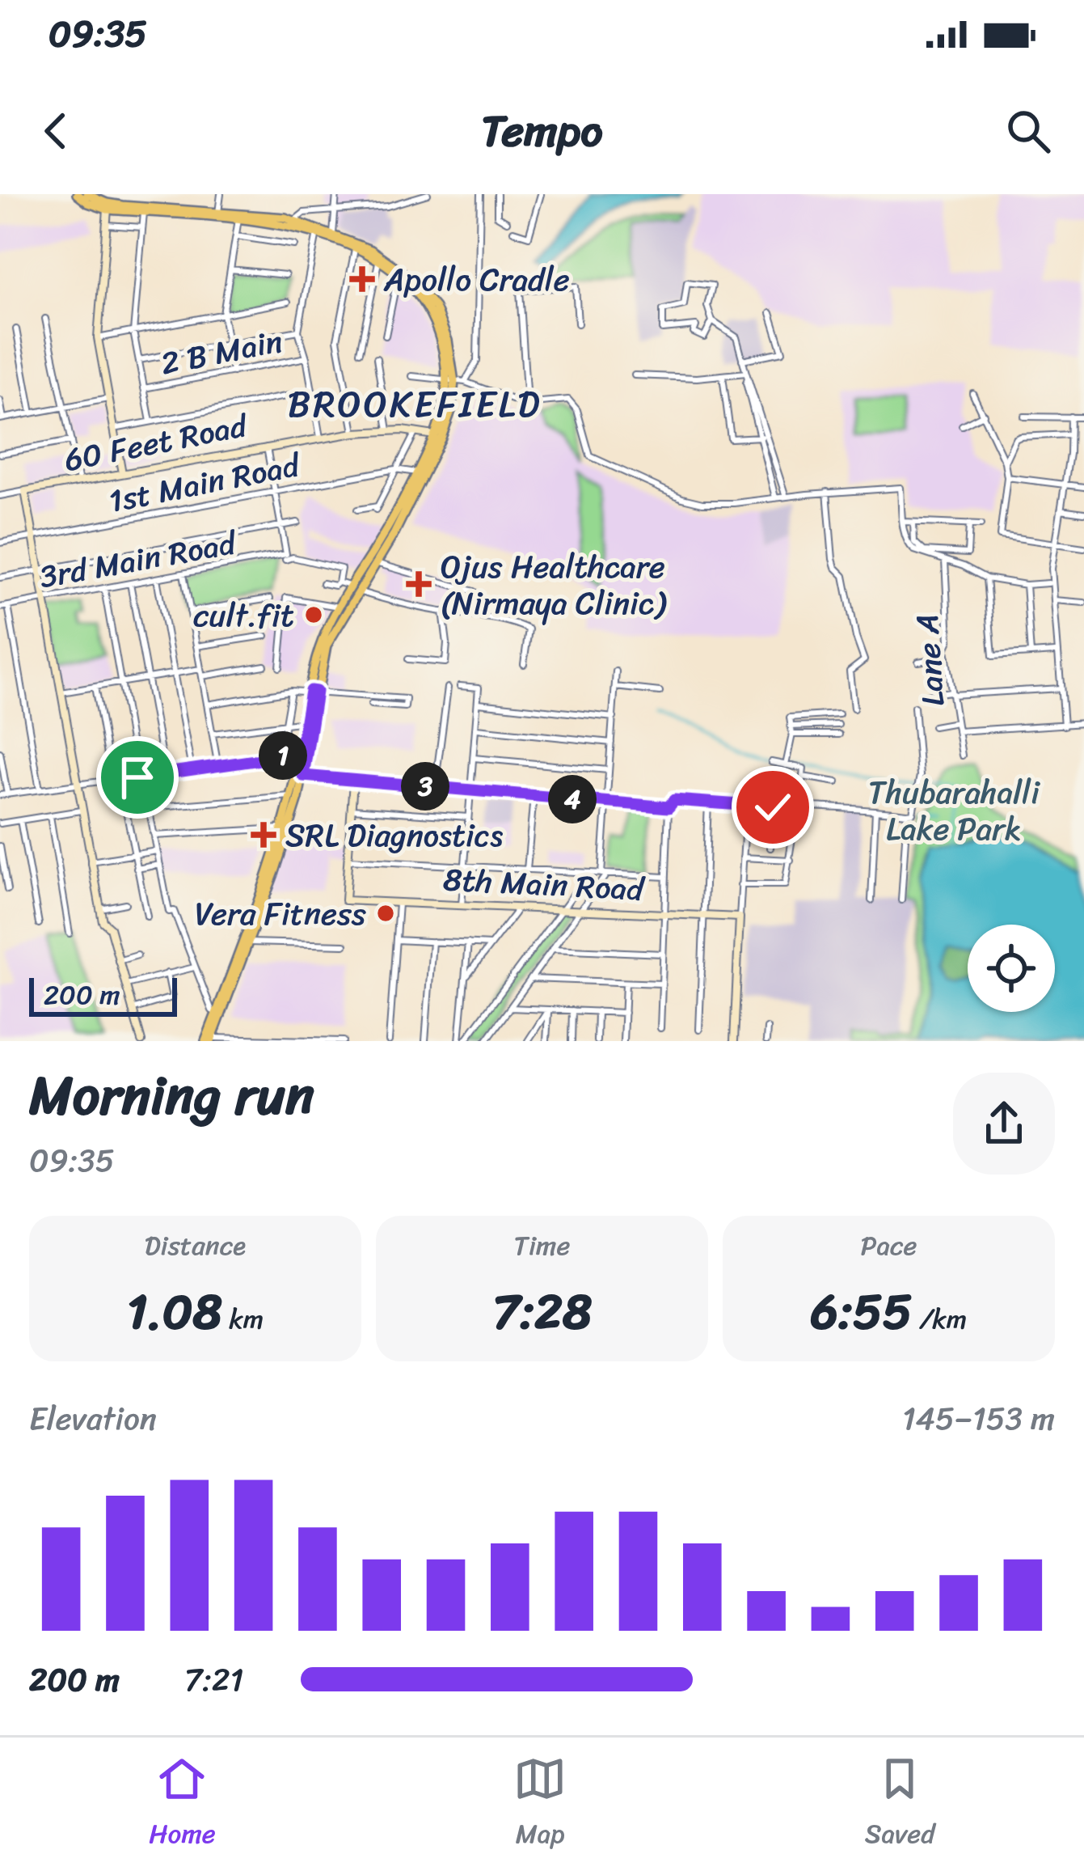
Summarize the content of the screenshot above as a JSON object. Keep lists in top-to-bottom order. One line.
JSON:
{"streets":{"street":["2 B Main","60 Feet Road","1st Main Road","3rd Main Road","Lane A","8th Main Road"]},"districts":["BROOKEFIELD"],"parks":["Thubarahalli Lake Park"],"places":{"health":["Apollo Cradle","Ojus Healthcare (Nirmaya Clinic)","SRL Diagnostics"],"other":["cult.fit","Vera Fitness"]},"scale_bar":"200 m","page":{"status":"09:35","header":"Tempo","pins":["1","3","4"],"scale":"200 m","heading":["Morning run","09:35"],"stats":[["Distance","1.08 km"],["Time","7:28"],["Pace","6:55 /km"]],"chart":["Elevation","145–153 m"],"list":[{"name":"200 m","note":"7:21"}],"tabs":["Home","Map","Saved"]}}
